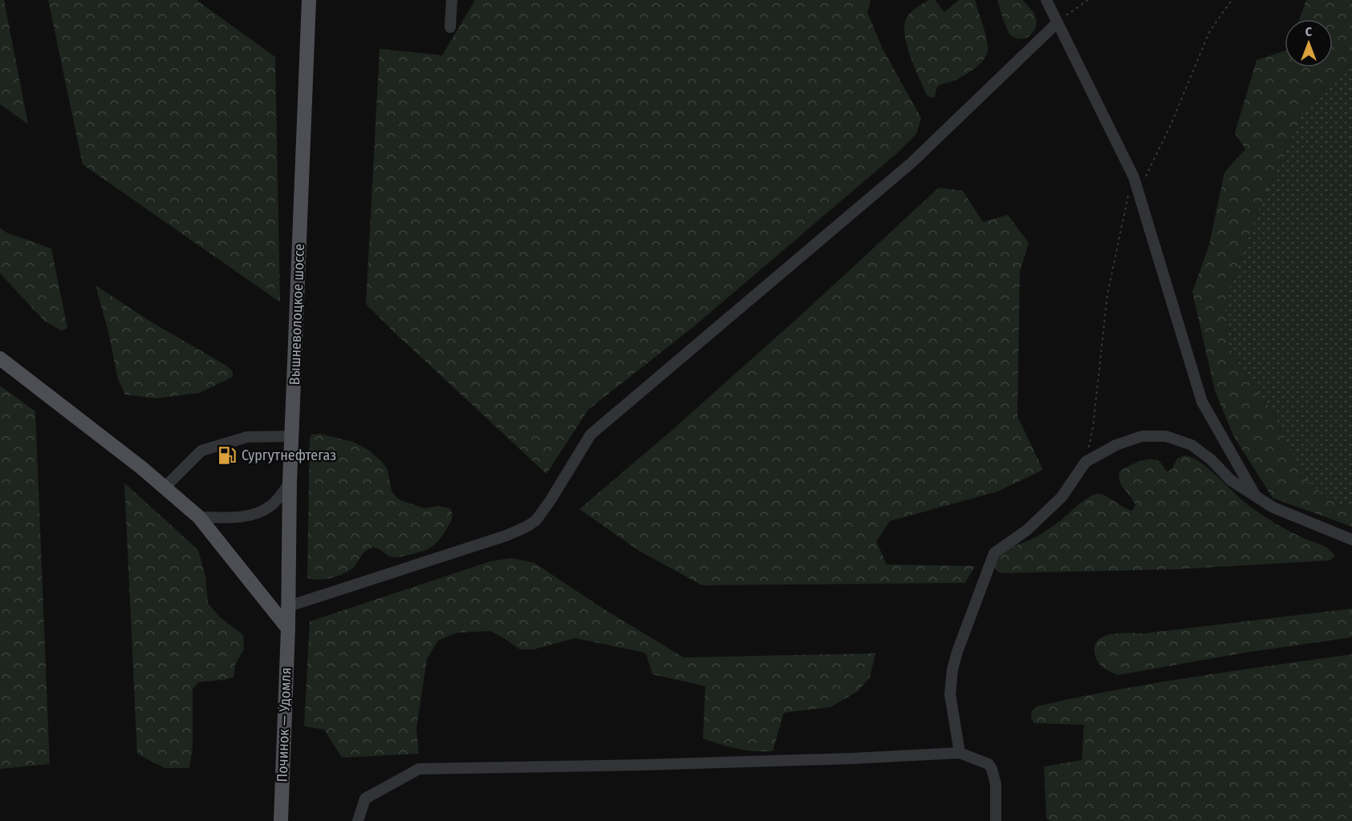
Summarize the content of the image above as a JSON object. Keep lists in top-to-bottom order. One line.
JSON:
{"streets":{"main road":["Вышневолоцкое шоссе","Починок — Удомля"]},"crossings":[["Вышневолоцкое шоссе","Починок — Удомля"]],"places":{"fuel station":["Сургутнефтегаз"]},"north":"top"}
